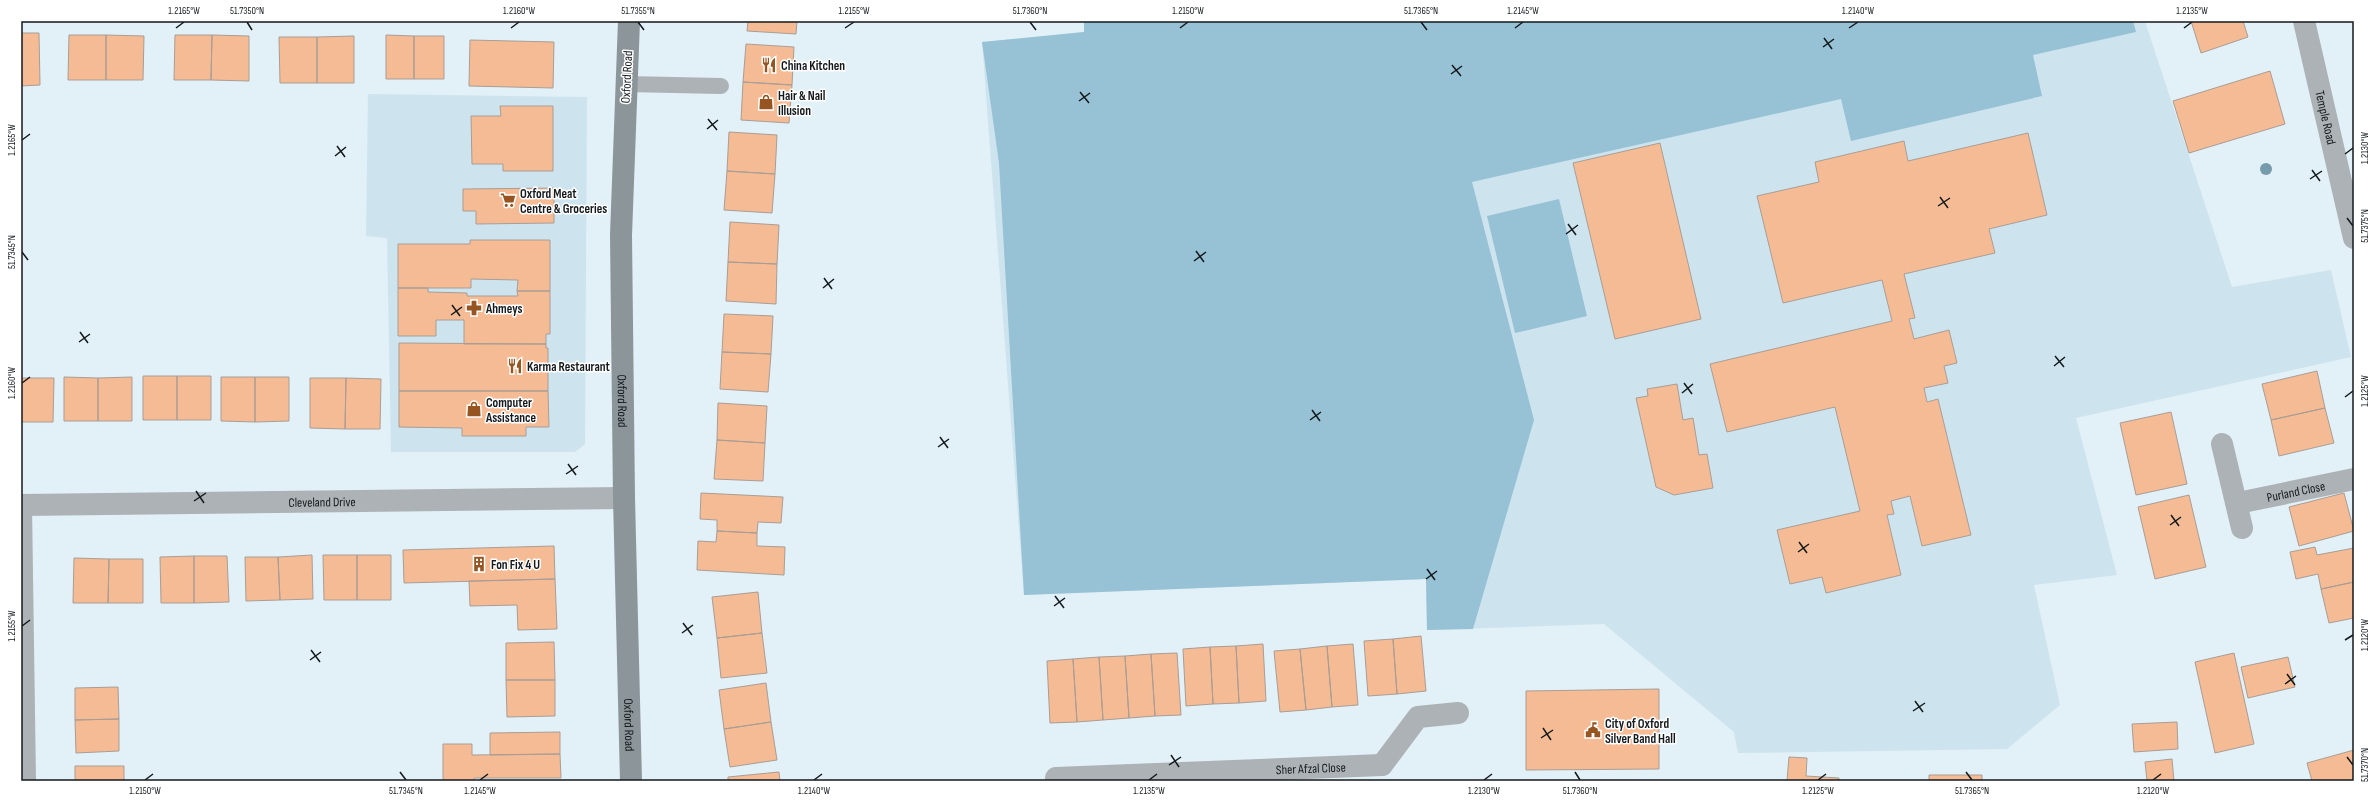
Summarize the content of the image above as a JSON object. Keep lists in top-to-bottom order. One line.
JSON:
{"streets":{"main road":["Oxford Road"],"street":["Temple Road","Purland Close","Cleveland Drive","Sher Afzal Close"]},"crossings":[["Oxford Road","Cleveland Drive"]],"places":{"restaurant":["China Kitchen","Karma Restaurant"],"shop":["Hair & Nail Illusion","Computer Assistance"],"supermarket":["Oxford Meat Centre & Groceries"],"pharmacy":["Ahmeys"],"building":["Fon Fix 4 U"],"public building":["City of Oxford Silver Band Hall"]},"coordinates":["1.2165°W","51.7350°N","1.2160°W","51.7355°N","1.2155°W","51.7360°N","1.2150°W","51.7365°N","1.2145°W","1.2140°W","1.2135°W","1.2130°W","51.7375°N","51.7345°N","1.2125°W","1.2120°W","51.7370°N"]}
